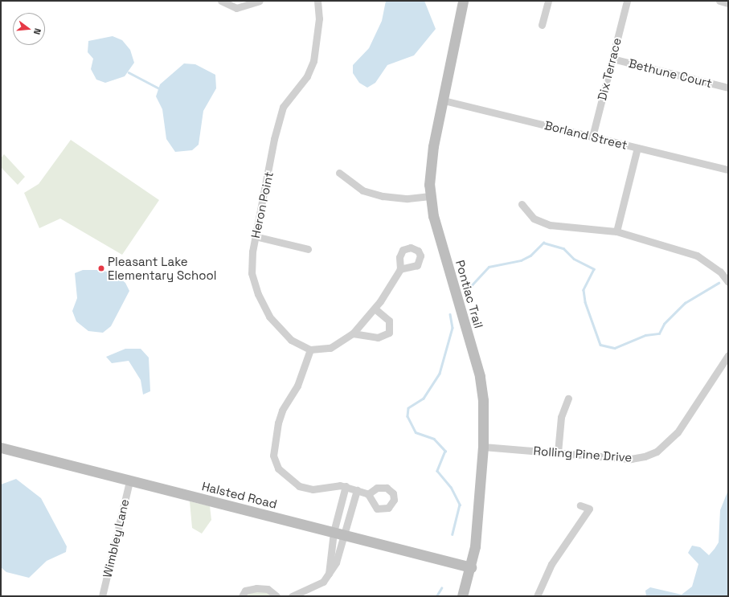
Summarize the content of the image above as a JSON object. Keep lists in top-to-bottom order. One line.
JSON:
{"streets":{"main road":["Pontiac Trail","Halsted Road"],"street":["Dix Terrace","Bethune Court","Borland Street","Heron Point","Rolling Pine Drive","Wimbley Lane"]},"crossings":[["Dix Terrace","Bethune Court"],["Dix Terrace","Borland Street"],["Borland Street","Pontiac Trail"],["Pontiac Trail","Rolling Pine Drive"],["Pontiac Trail","Halsted Road"],["Halsted Road","Wimbley Lane"]],"places":["Pleasant Lake Elementary School"],"north":"right"}
